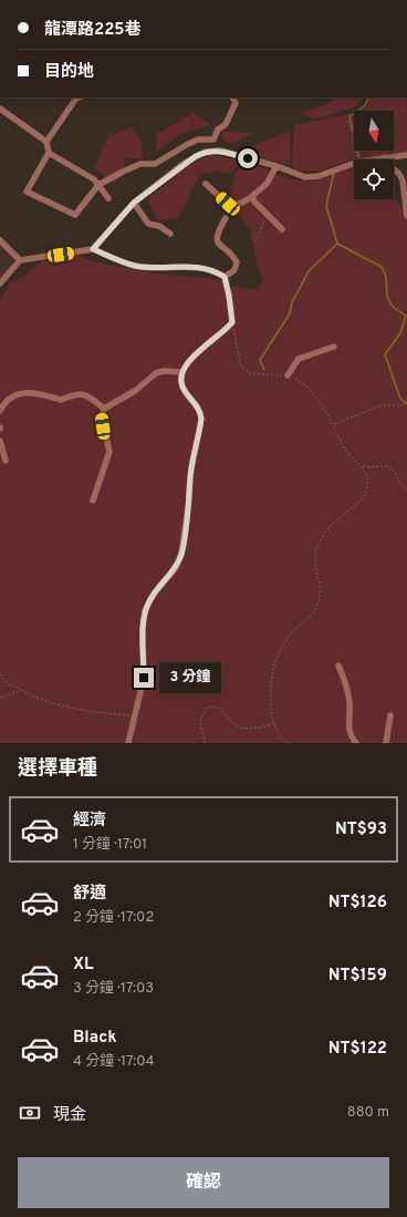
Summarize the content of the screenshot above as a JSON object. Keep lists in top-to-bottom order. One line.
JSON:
{"north":"bottom","page":{"banner":["龍潭路225巷","目的地"],"bubble":"3 分鐘","heading":"選擇車種","list":[{"name":"經濟","note":"1 分鐘 · 17:01","value":"NT$93"},{"name":"舒適","note":"2 分鐘 · 17:02","value":"NT$126"},{"name":"XL","note":"3 分鐘 · 17:03","value":"NT$159"},{"name":"Black","note":"4 分鐘 · 17:04","value":"NT$122"}],"pay":["現金","880 m"],"buttons":"確認"}}
